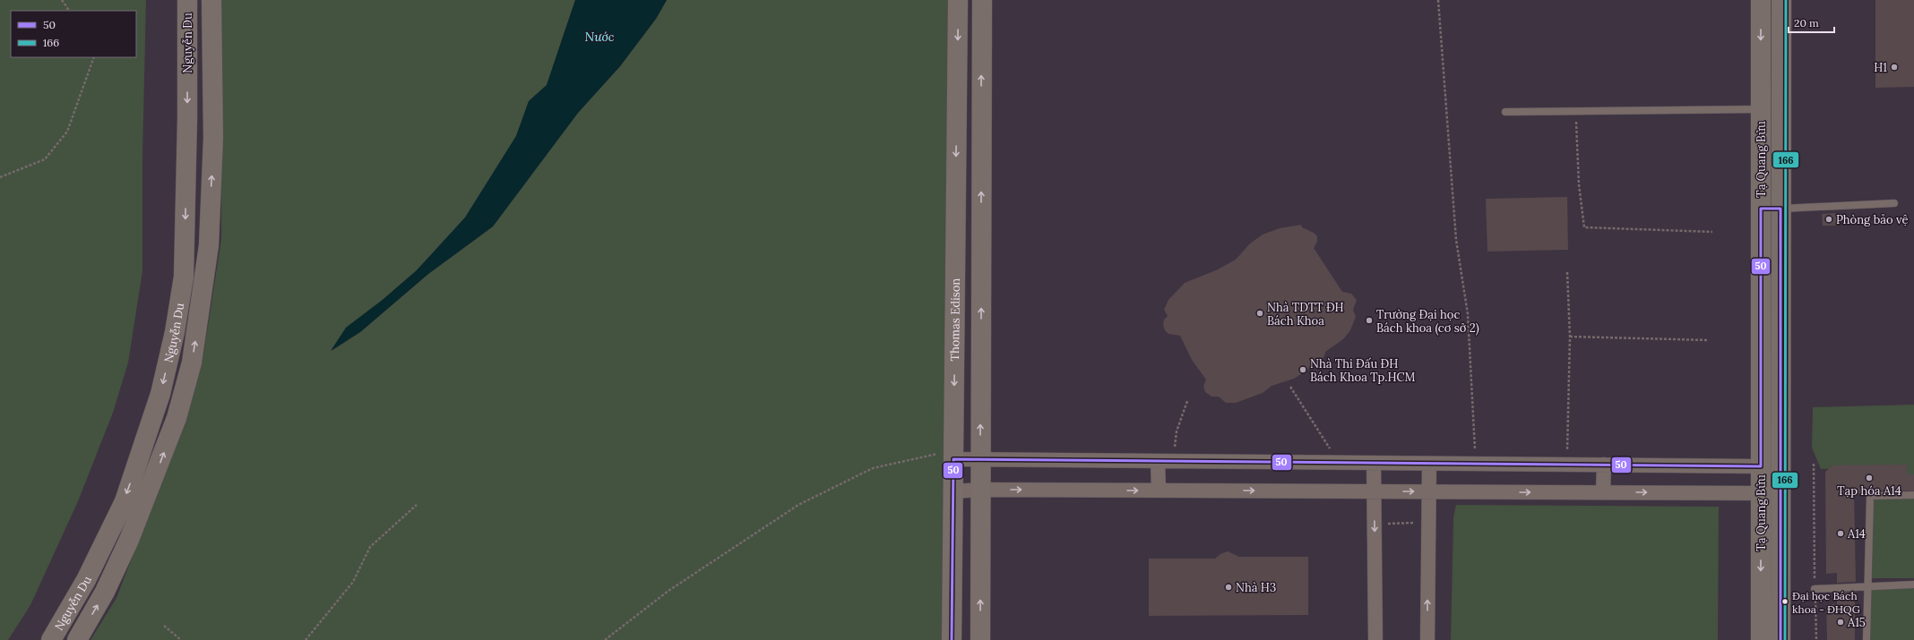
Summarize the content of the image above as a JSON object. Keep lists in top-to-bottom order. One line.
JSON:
{"streets":{"street":["Nguyễn Du","Tạ Quang Bửu","Thomas Edison"]},"water":["Nước"],"places":["H1","Phòng bảo vệ","Nhà TDTT ĐH Bách Khoa","Trường Đại học Bách khoa (cơ sở 2)","Nhà Thi Đấu ĐH Bách Khoa Tp.HCM","Tạp hóa A14","A14","Nhà H3","Đại học Bách khoa - ĐHQG","A15"],"lines":["transit line 166","transit line 50"],"legend":["50","166"],"scale_bar":"20 m"}
